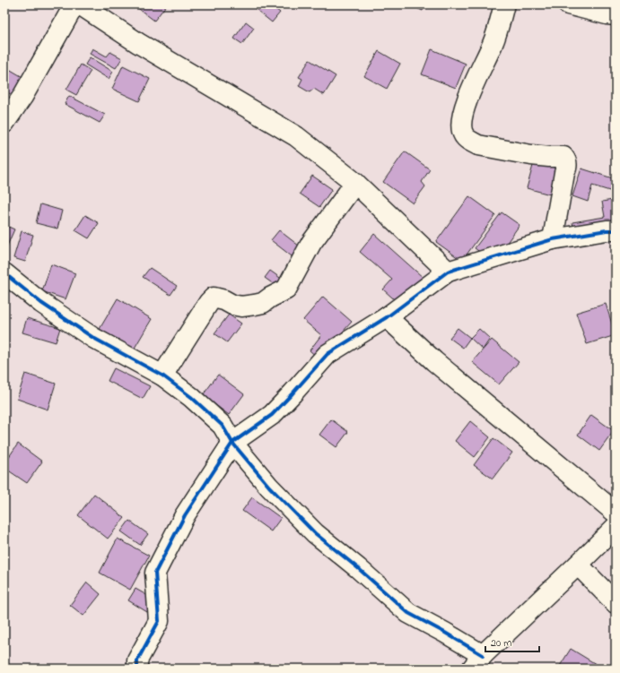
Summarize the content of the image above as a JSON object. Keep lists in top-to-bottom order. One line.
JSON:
{"scale_bar":"20 m"}
